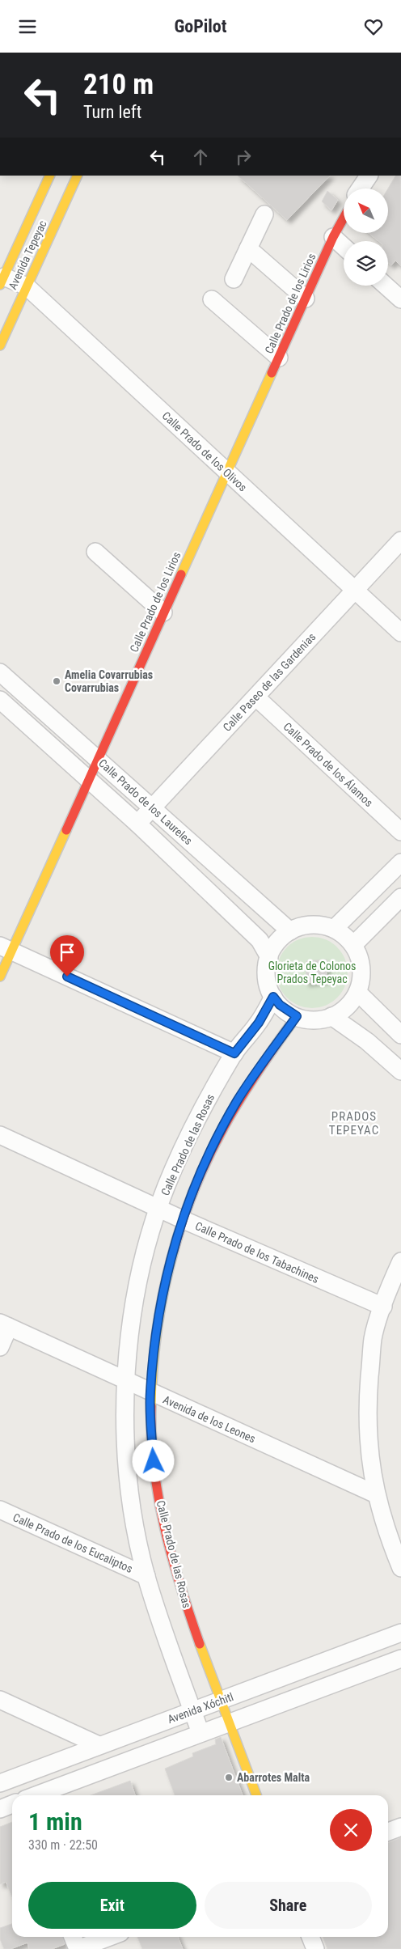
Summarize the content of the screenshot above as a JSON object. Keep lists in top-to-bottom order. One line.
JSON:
{"streets":{"street":["Avenida Tepeyac","Calle Prado de los Lirios","Calle Prado de los Olivos","Calle Paseo de las Gardenias","Calle Prado de los Álamos","Calle Prado de los Laureles","Calle Prado de las Rosas","Calle Prado de los Tabachines","Avenida de los Leones","Calle Prado de los Eucaliptos","Avenida Xóchitl"]},"crossings":[["Avenida Tepeyac","Calle Prado de los Olivos"],["Calle Prado de los Lirios","Calle Prado de los Olivos"],["Calle Prado de los Lirios","Calle Prado de los Laureles"],["Calle Prado de los Olivos","Calle Paseo de las Gardenias"],["Calle Paseo de las Gardenias","Calle Prado de los Álamos"],["Calle Paseo de las Gardenias","Calle Prado de los Laureles"],["Calle Prado de los Laureles","Calle Prado de las Rosas"],["Calle Prado de las Rosas","Calle Prado de los Tabachines"],["Calle Prado de las Rosas","Avenida de los Leones"],["Calle Prado de las Rosas","Calle Prado de los Eucaliptos"],["Calle Prado de las Rosas","Avenida Xóchitl"]],"districts":["PRADOS TEPEYAC"],"parks":["Glorieta de Colonos Prados Tepeyac"],"places":["Amelia Covarrubias Covarrubias","Abarrotes Malta"],"north":"top left","page":{"header":"GoPilot","turn":["210 m","Turn left"],"heading":["1 min","330 m · 22:50"],"buttons":["Exit","Share"]}}
